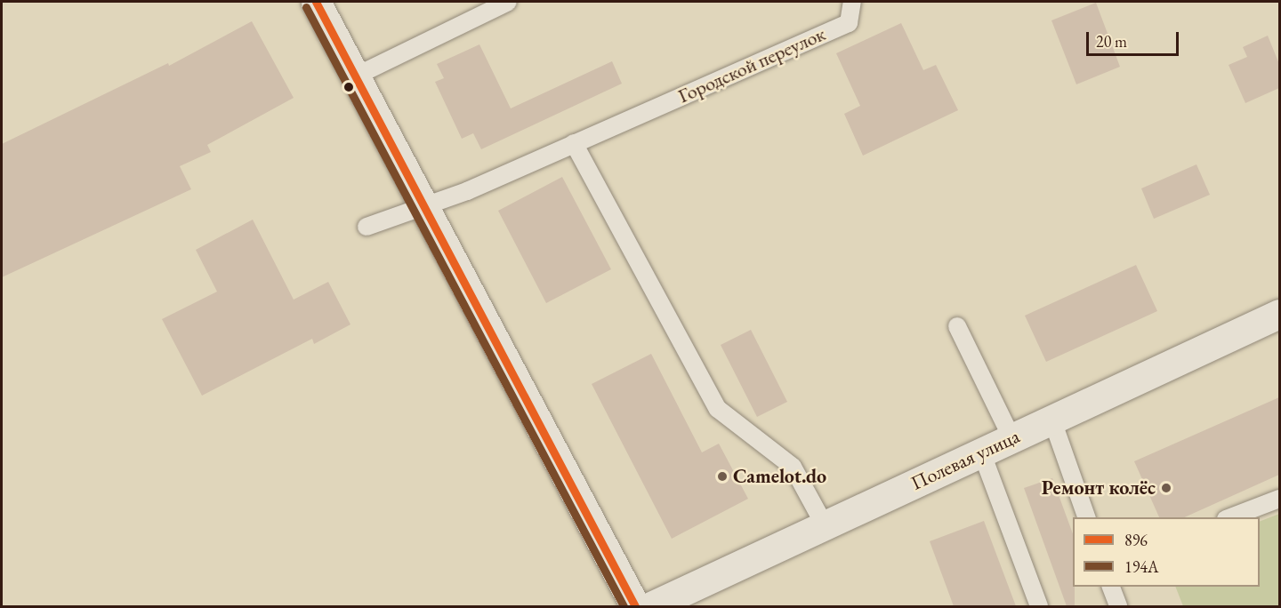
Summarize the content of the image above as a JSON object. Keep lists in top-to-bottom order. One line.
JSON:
{"streets":{"street":["Полевая улица"],"lane":["Городской переулок"]},"places":["Camelot.do","Ремонт колёс"],"lines":["transit line 896","transit line 194А"],"legend":["896","194А"],"scale_bar":"20 m"}
